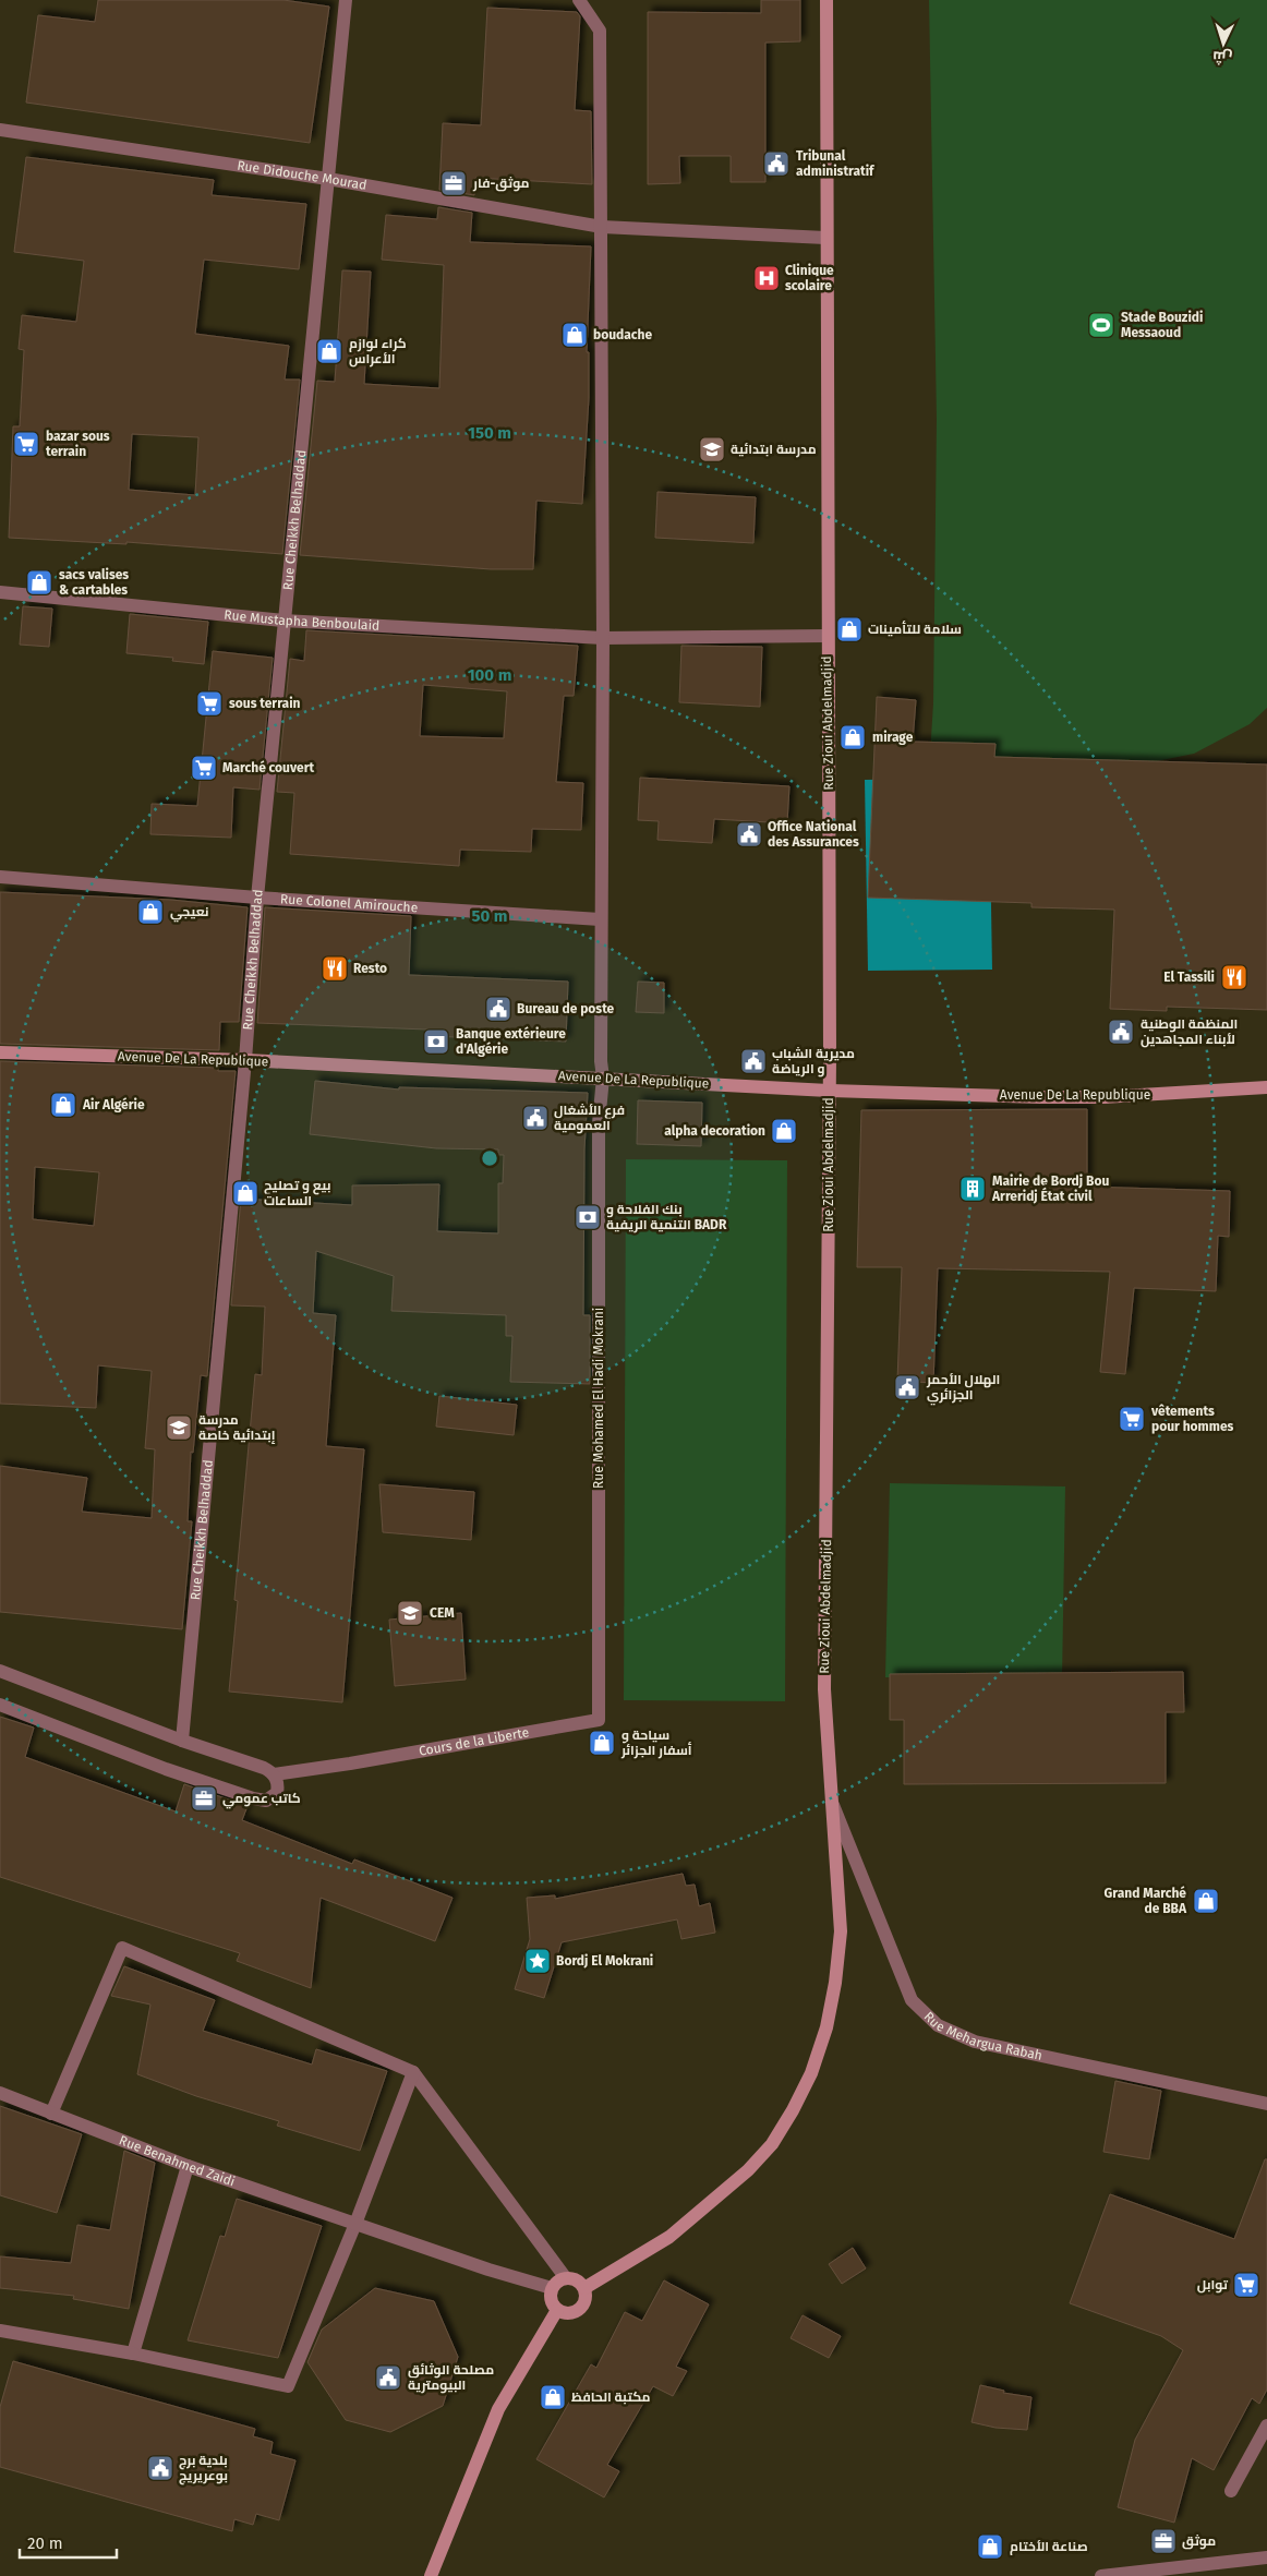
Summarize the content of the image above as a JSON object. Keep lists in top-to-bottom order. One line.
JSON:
{"streets":{"main road":["Rue Zioui Abdelmadjid","Avenue De La Republique"],"street":["Rue Didouche Mourad","Rue Cheikkh Belhaddad","Rue Mustapha Benboulaid","Rue Colonel Amirouche","Rue Mohamed El Hadi Mokrani","Cours de la Liberte","Rue Mehargua Rabah","Rue Benahmed Zaidi"]},"crossings":[["Rue Didouche Mourad","Rue Cheikkh Belhaddad"],["Rue Didouche Mourad","Rue Zioui Abdelmadjid"],["Rue Didouche Mourad","Rue Mohamed El Hadi Mokrani"],["Rue Cheikkh Belhaddad","Rue Mustapha Benboulaid"],["Rue Cheikkh Belhaddad","Rue Colonel Amirouche"],["Rue Cheikkh Belhaddad","Avenue De La Republique"],["Rue Mustapha Benboulaid","Rue Zioui Abdelmadjid"],["Rue Mustapha Benboulaid","Rue Mohamed El Hadi Mokrani"],["Rue Zioui Abdelmadjid","Avenue De La Republique"],["Rue Zioui Abdelmadjid","Rue Mehargua Rabah"],["Rue Zioui Abdelmadjid","Rue Benahmed Zaidi"],["Rue Colonel Amirouche","Rue Mohamed El Hadi Mokrani"],["Avenue De La Republique","Rue Mohamed El Hadi Mokrani"],["Rue Mohamed El Hadi Mokrani","Cours de la Liberte"]],"places":{"public building":["Tribunal administratif","Office National des Assurances","Bureau de poste","المنظمة الوطنية لأبناء المجاهدين","مديرية الشباب و الرياضة","فرع الأشغال العمومية","الهلال الأحمر الجزائري","مصلحة الوثائق البيومترية","بلدية برج بوعريريج"],"office":["موثق-فار","كاتب عمومي","موثق"],"hospital":["Clinique scolaire"],"sports":["Stade Bouzidi Messaoud"],"shop":["boudache","كراء لوازم الأعراس","sacs valises & cartables","سلامة للتأمينات","mirage","نعيجي","Air Algérie","alpha decoration","بيع و تصليح الساعات","سياحة و أسفار الجزائر","Grand Marché de BBA","مكتبة الحافظ","صناعة الأختام"],"supermarket":["bazar sous terrain","sous terrain","Marché couvert","vêtements pour hommes","توابل"],"school or university":["مدرسة ابتدائية","مدرسة إبتدائية خاصة","CEM"],"restaurant":["Resto","El Tassili"],"bank":["Banque extérieure d'Algérie","بنك الفلاحة و التنمية الريفية BADR"],"building":["Mairie de Bordj Bou Arreridj État civil"],"place":["Bordj El Mokrani"]},"scale_bar":"20 m","north":"bottom","rings":["150 m","100 m","50 m"]}
